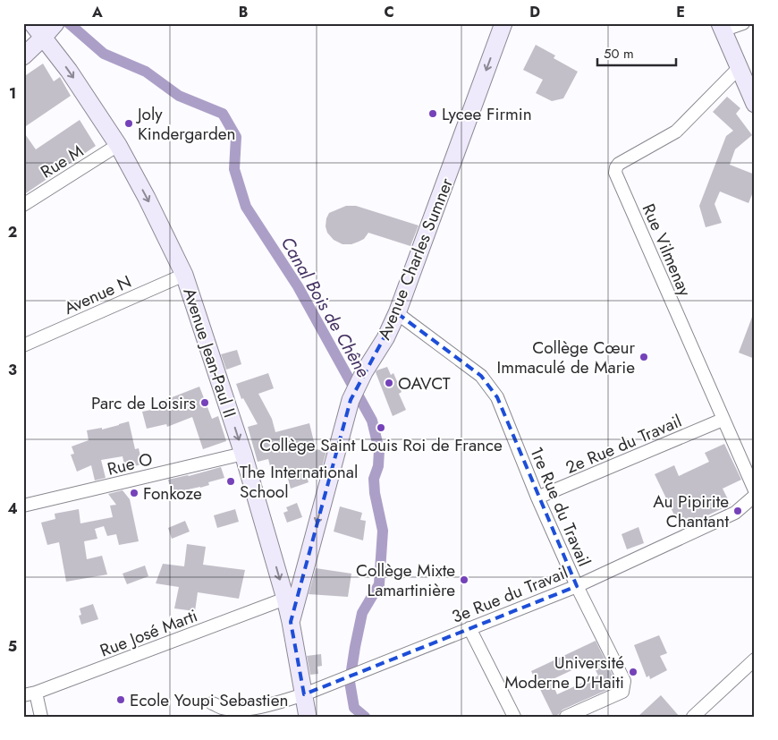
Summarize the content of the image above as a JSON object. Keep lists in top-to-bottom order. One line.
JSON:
{"streets":{"street":["Rue M","Rue Vilmenay","Avenue Charles Sumner","Avenue N","Avenue Jean-Paul II","2e Rue du Travail","Rue O","1re Rue du Travail","3e Rue du Travail","Rue José Marti"]},"crossings":[["Rue M","Avenue Jean-Paul II"],["Rue Vilmenay","2e Rue du Travail"],["Avenue Charles Sumner","Avenue Jean-Paul II"],["Avenue Charles Sumner","1re Rue du Travail"],["Avenue Charles Sumner","3e Rue du Travail"],["Avenue Charles Sumner","Rue José Marti"],["Avenue N","Avenue Jean-Paul II"],["Avenue Jean-Paul II","Rue O"],["Avenue Jean-Paul II","Rue José Marti"],["2e Rue du Travail","1re Rue du Travail"],["1re Rue du Travail","3e Rue du Travail"]],"one_way":["Avenue Charles Sumner","Avenue Jean-Paul II"],"water":["Canal Bois de Chêne"],"places":["Lycee Firmin","Joly Kindergarden","Collège Cœur Immaculé de Marie","OAVCT","Parc de Loisirs","Collège Saint Louis Roi de France","The International School","Fonkoze","Au Pipirite Chantant","Collège Mixte Lamartinière","Université Moderne D'Haiti","Ecole Youpi Sebastien"],"scale_bar":"50 m","grid":{"columns":["A","B","C","D","E"],"rows":["1","2","3","4","5"]}}
